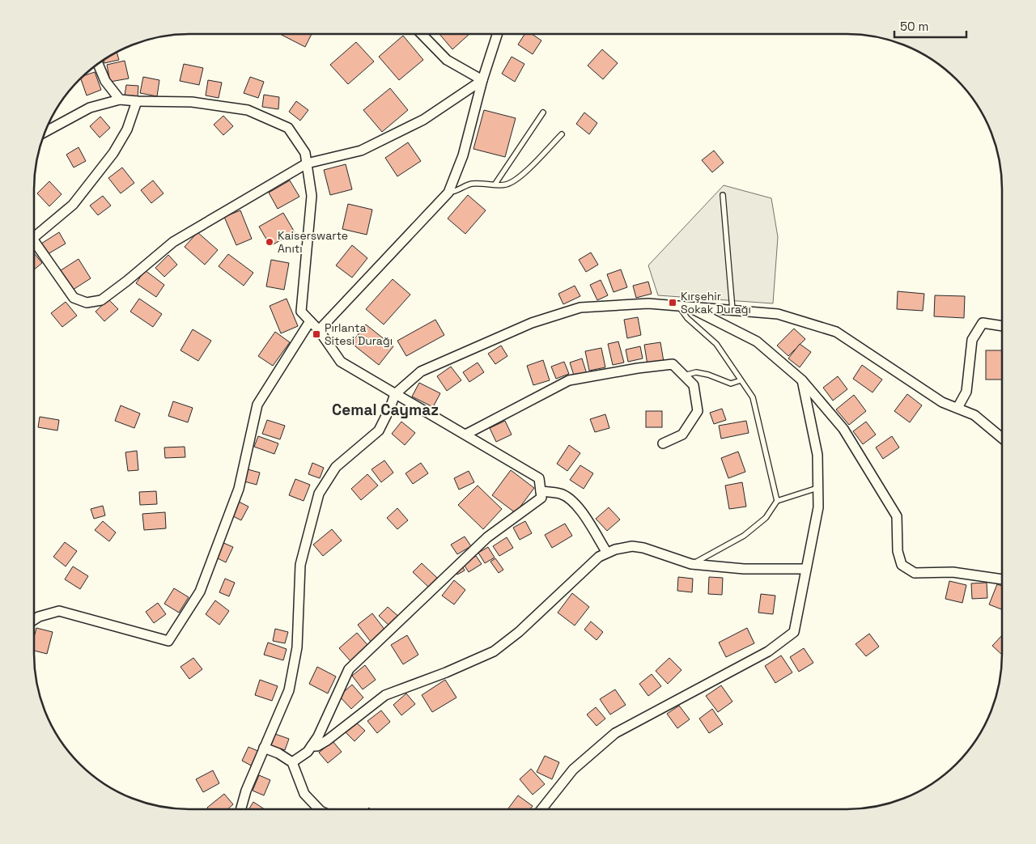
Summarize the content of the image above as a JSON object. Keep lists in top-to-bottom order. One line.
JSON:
{"districts":["Cemal Caymaz"],"places":{"other":["Kaiserswarte Anıtı"],"transit":["Kırşehir Sokak Durağı","Pırlanta Sitesi Durağı"]},"scale_bar":"50 m"}
